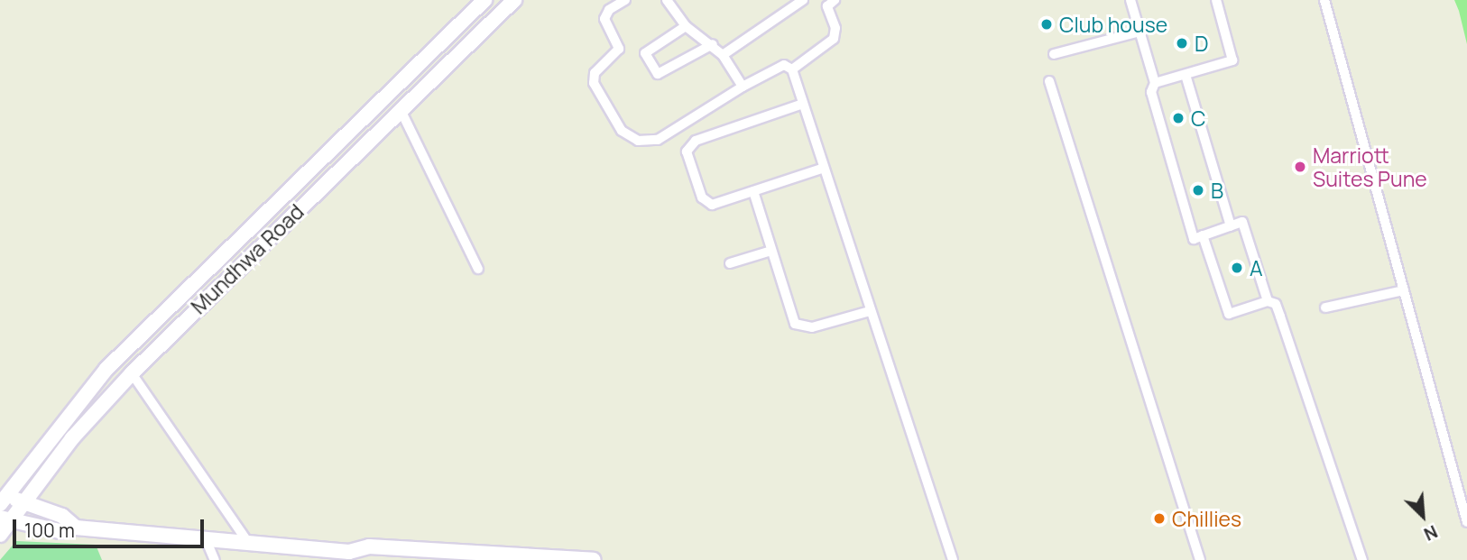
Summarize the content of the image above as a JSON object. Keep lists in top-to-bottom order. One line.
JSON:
{"streets":{"main road":["Mundhwa Road"]},"places":["Club house","D","C","Marriott Suites Pune","B","A","Chillies"],"scale_bar":"100 m","north":"bottom right"}
